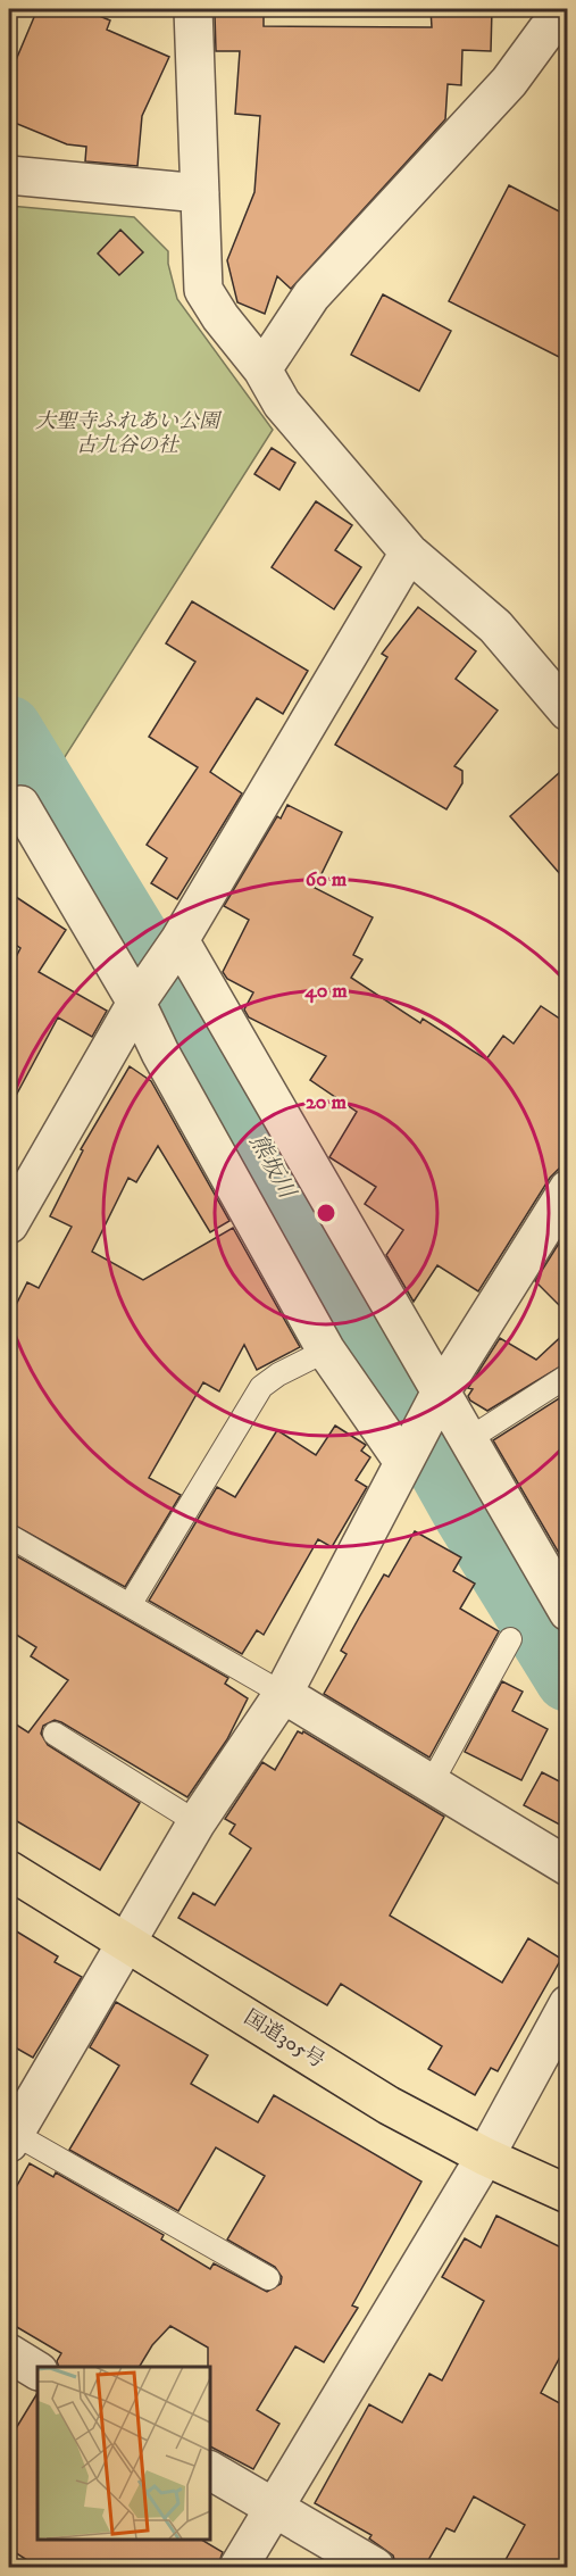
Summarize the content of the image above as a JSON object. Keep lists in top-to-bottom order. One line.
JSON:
{"streets":{"highway":["国道305号"]},"water":["熊坂川"],"parks":["大聖寺ふれあい公園 古九谷の社"],"rings":["60 m","40 m","20 m"]}
